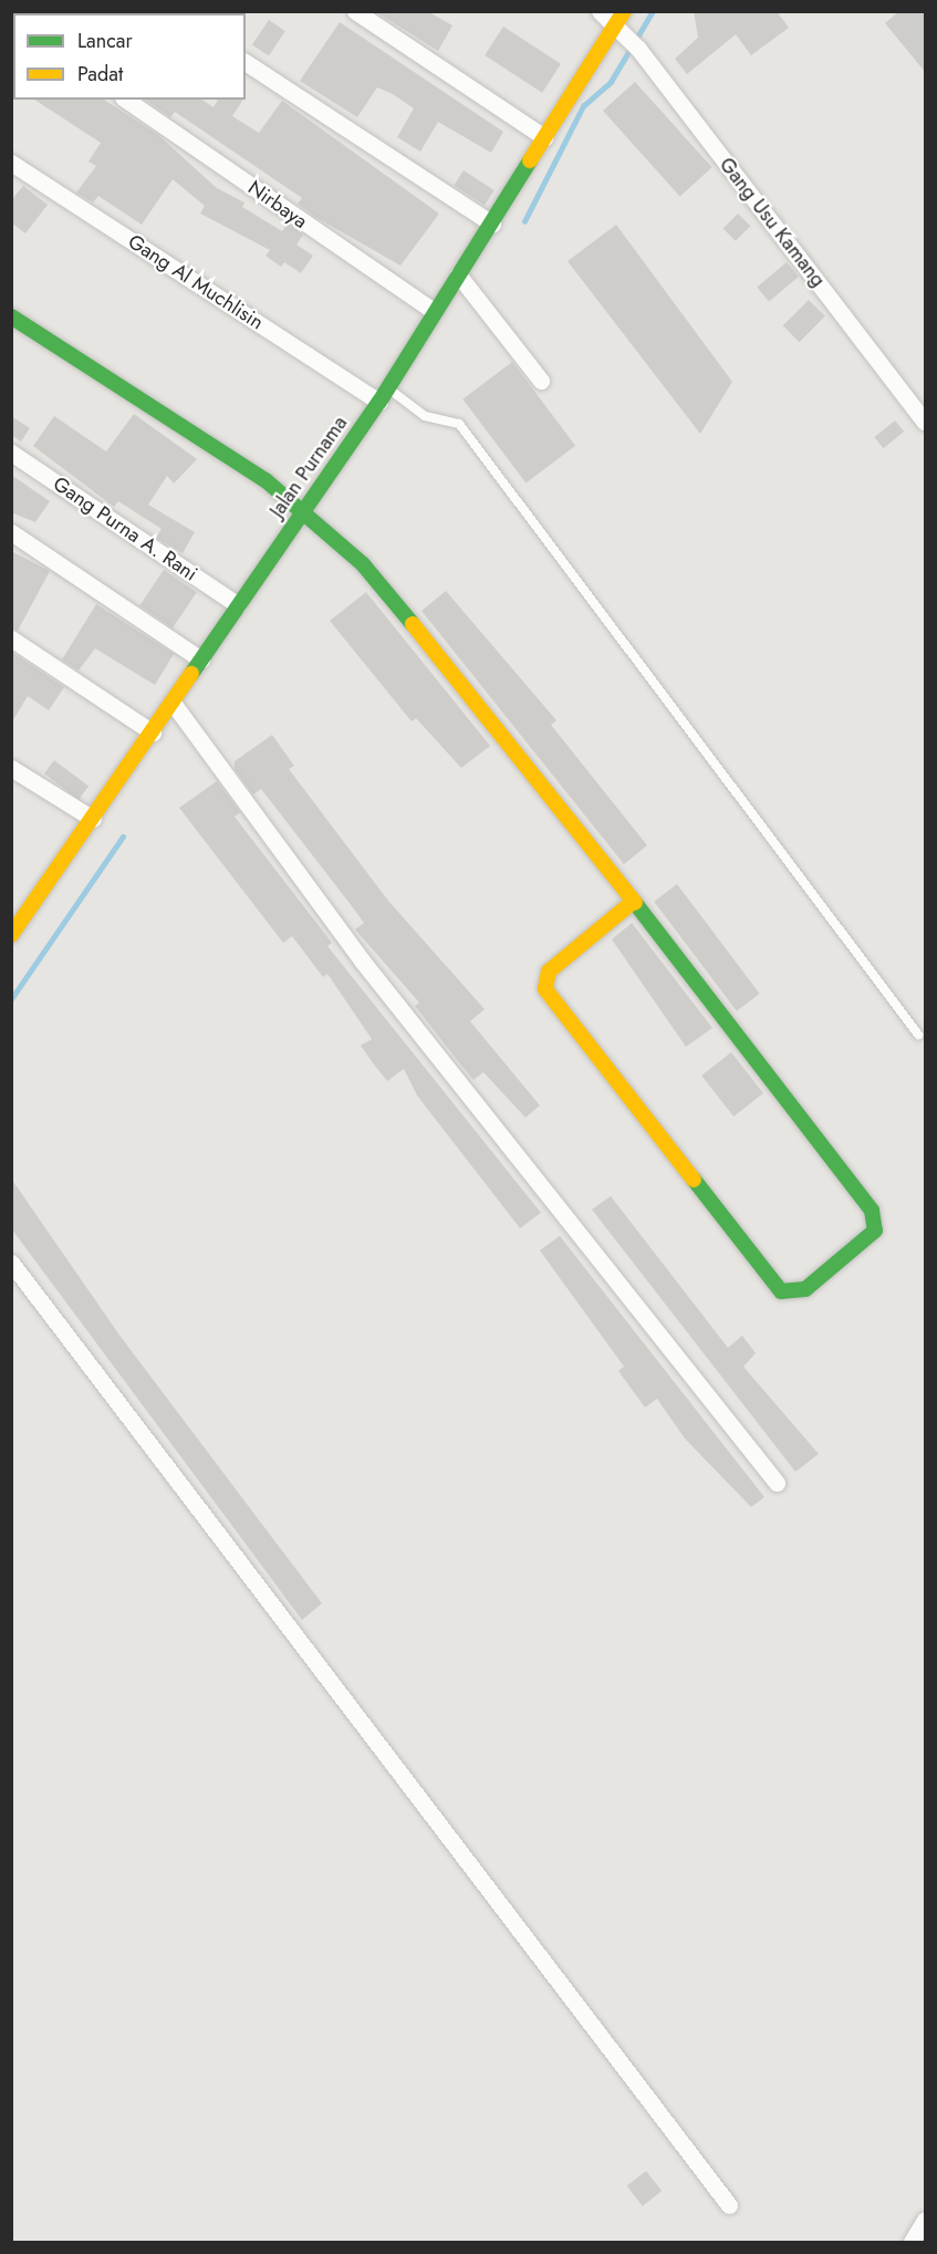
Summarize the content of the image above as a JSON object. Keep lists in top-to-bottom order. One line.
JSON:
{"streets":{"street":["Nirbaya","Gang Usu Kamang","Gang Al Muchlisin","Jalan Purnama","Gang Purna A. Rani"]},"crossings":[["Nirbaya","Jalan Purnama"],["Gang Usu Kamang","Jalan Purnama"],["Gang Al Muchlisin","Jalan Purnama"],["Jalan Purnama","Gang Purna A. Rani"]],"legend":["Lancar","Padat"]}
